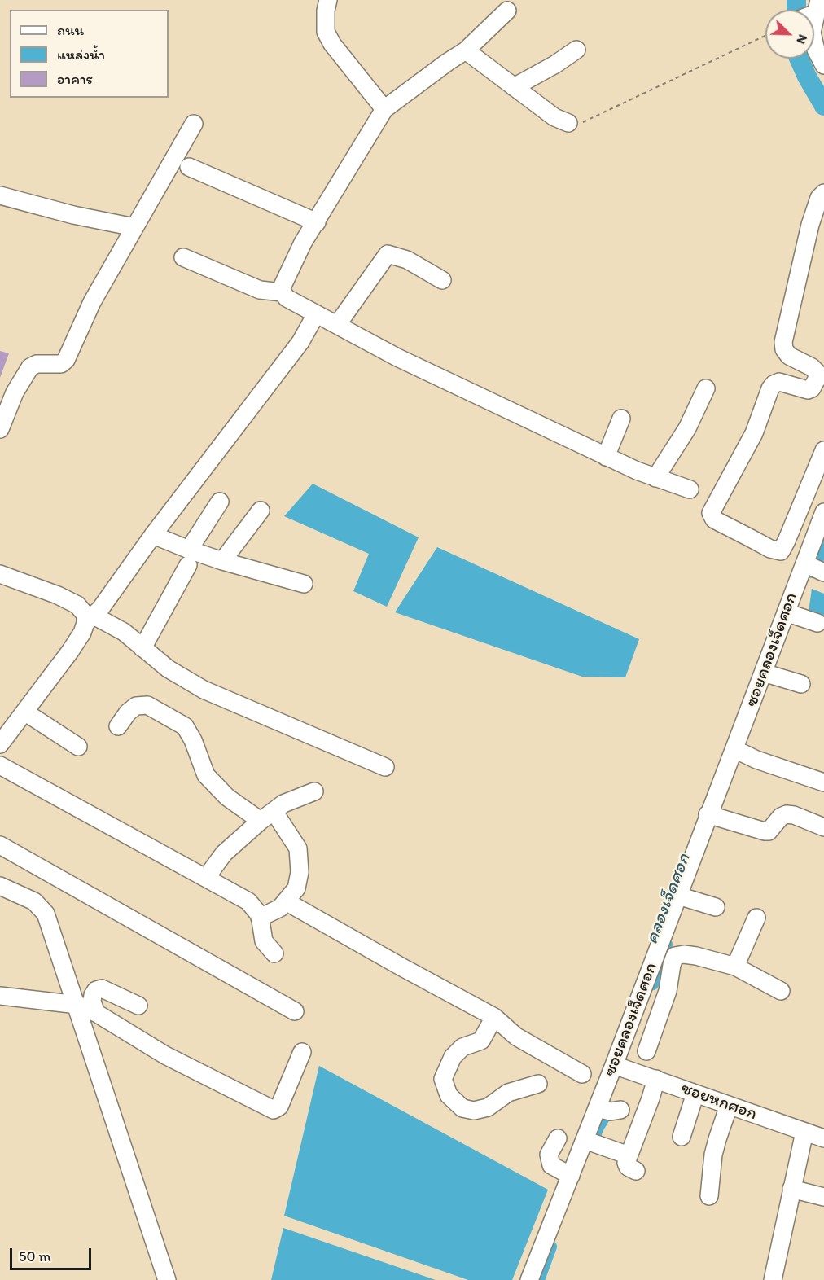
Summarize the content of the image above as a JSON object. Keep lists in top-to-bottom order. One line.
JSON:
{"streets":{"street":["ซอยคลองเจ็ดศอก","ซอยหกศอก"]},"crossings":[["ซอยคลองเจ็ดศอก","ซอยหกศอก"]],"water":["คลองเจ็ดศอก"],"legend":["ถนน","แหล่งน้ำ","อาคาร"],"scale_bar":"50 m","north":"bottom right"}
